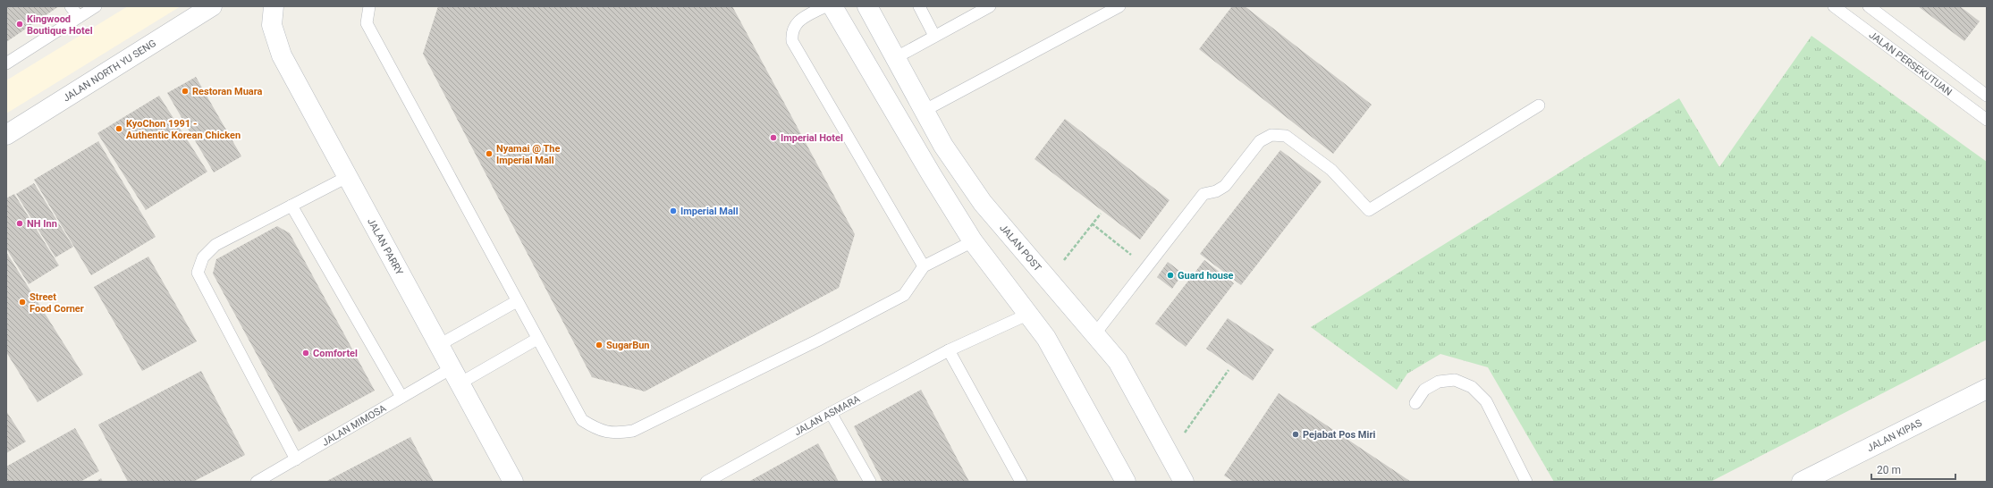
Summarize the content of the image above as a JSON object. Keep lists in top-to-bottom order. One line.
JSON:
{"streets":{"street":["JALAN NORTH YU SENG","JALAN PARRY","JALAN POST","JALAN KIPAS"],"lane":["JALAN PERSEKUTUAN","JALAN ASMARA","JALAN MIMOSA"]},"crossings":[["JALAN PARRY","JALAN MIMOSA"]],"places":["Kingwood Boutique Hotel","Restoran Muara","KyoChon 1991 - Authentic Korean Chicken","Imperial Hotel","Nyamai @ The Imperial Mall","Imperial Mall","NH Inn","Guard house","Street Food Corner","SugarBun","Comfortel","Pejabat Pos Miri"],"scale_bar":"20 m"}
